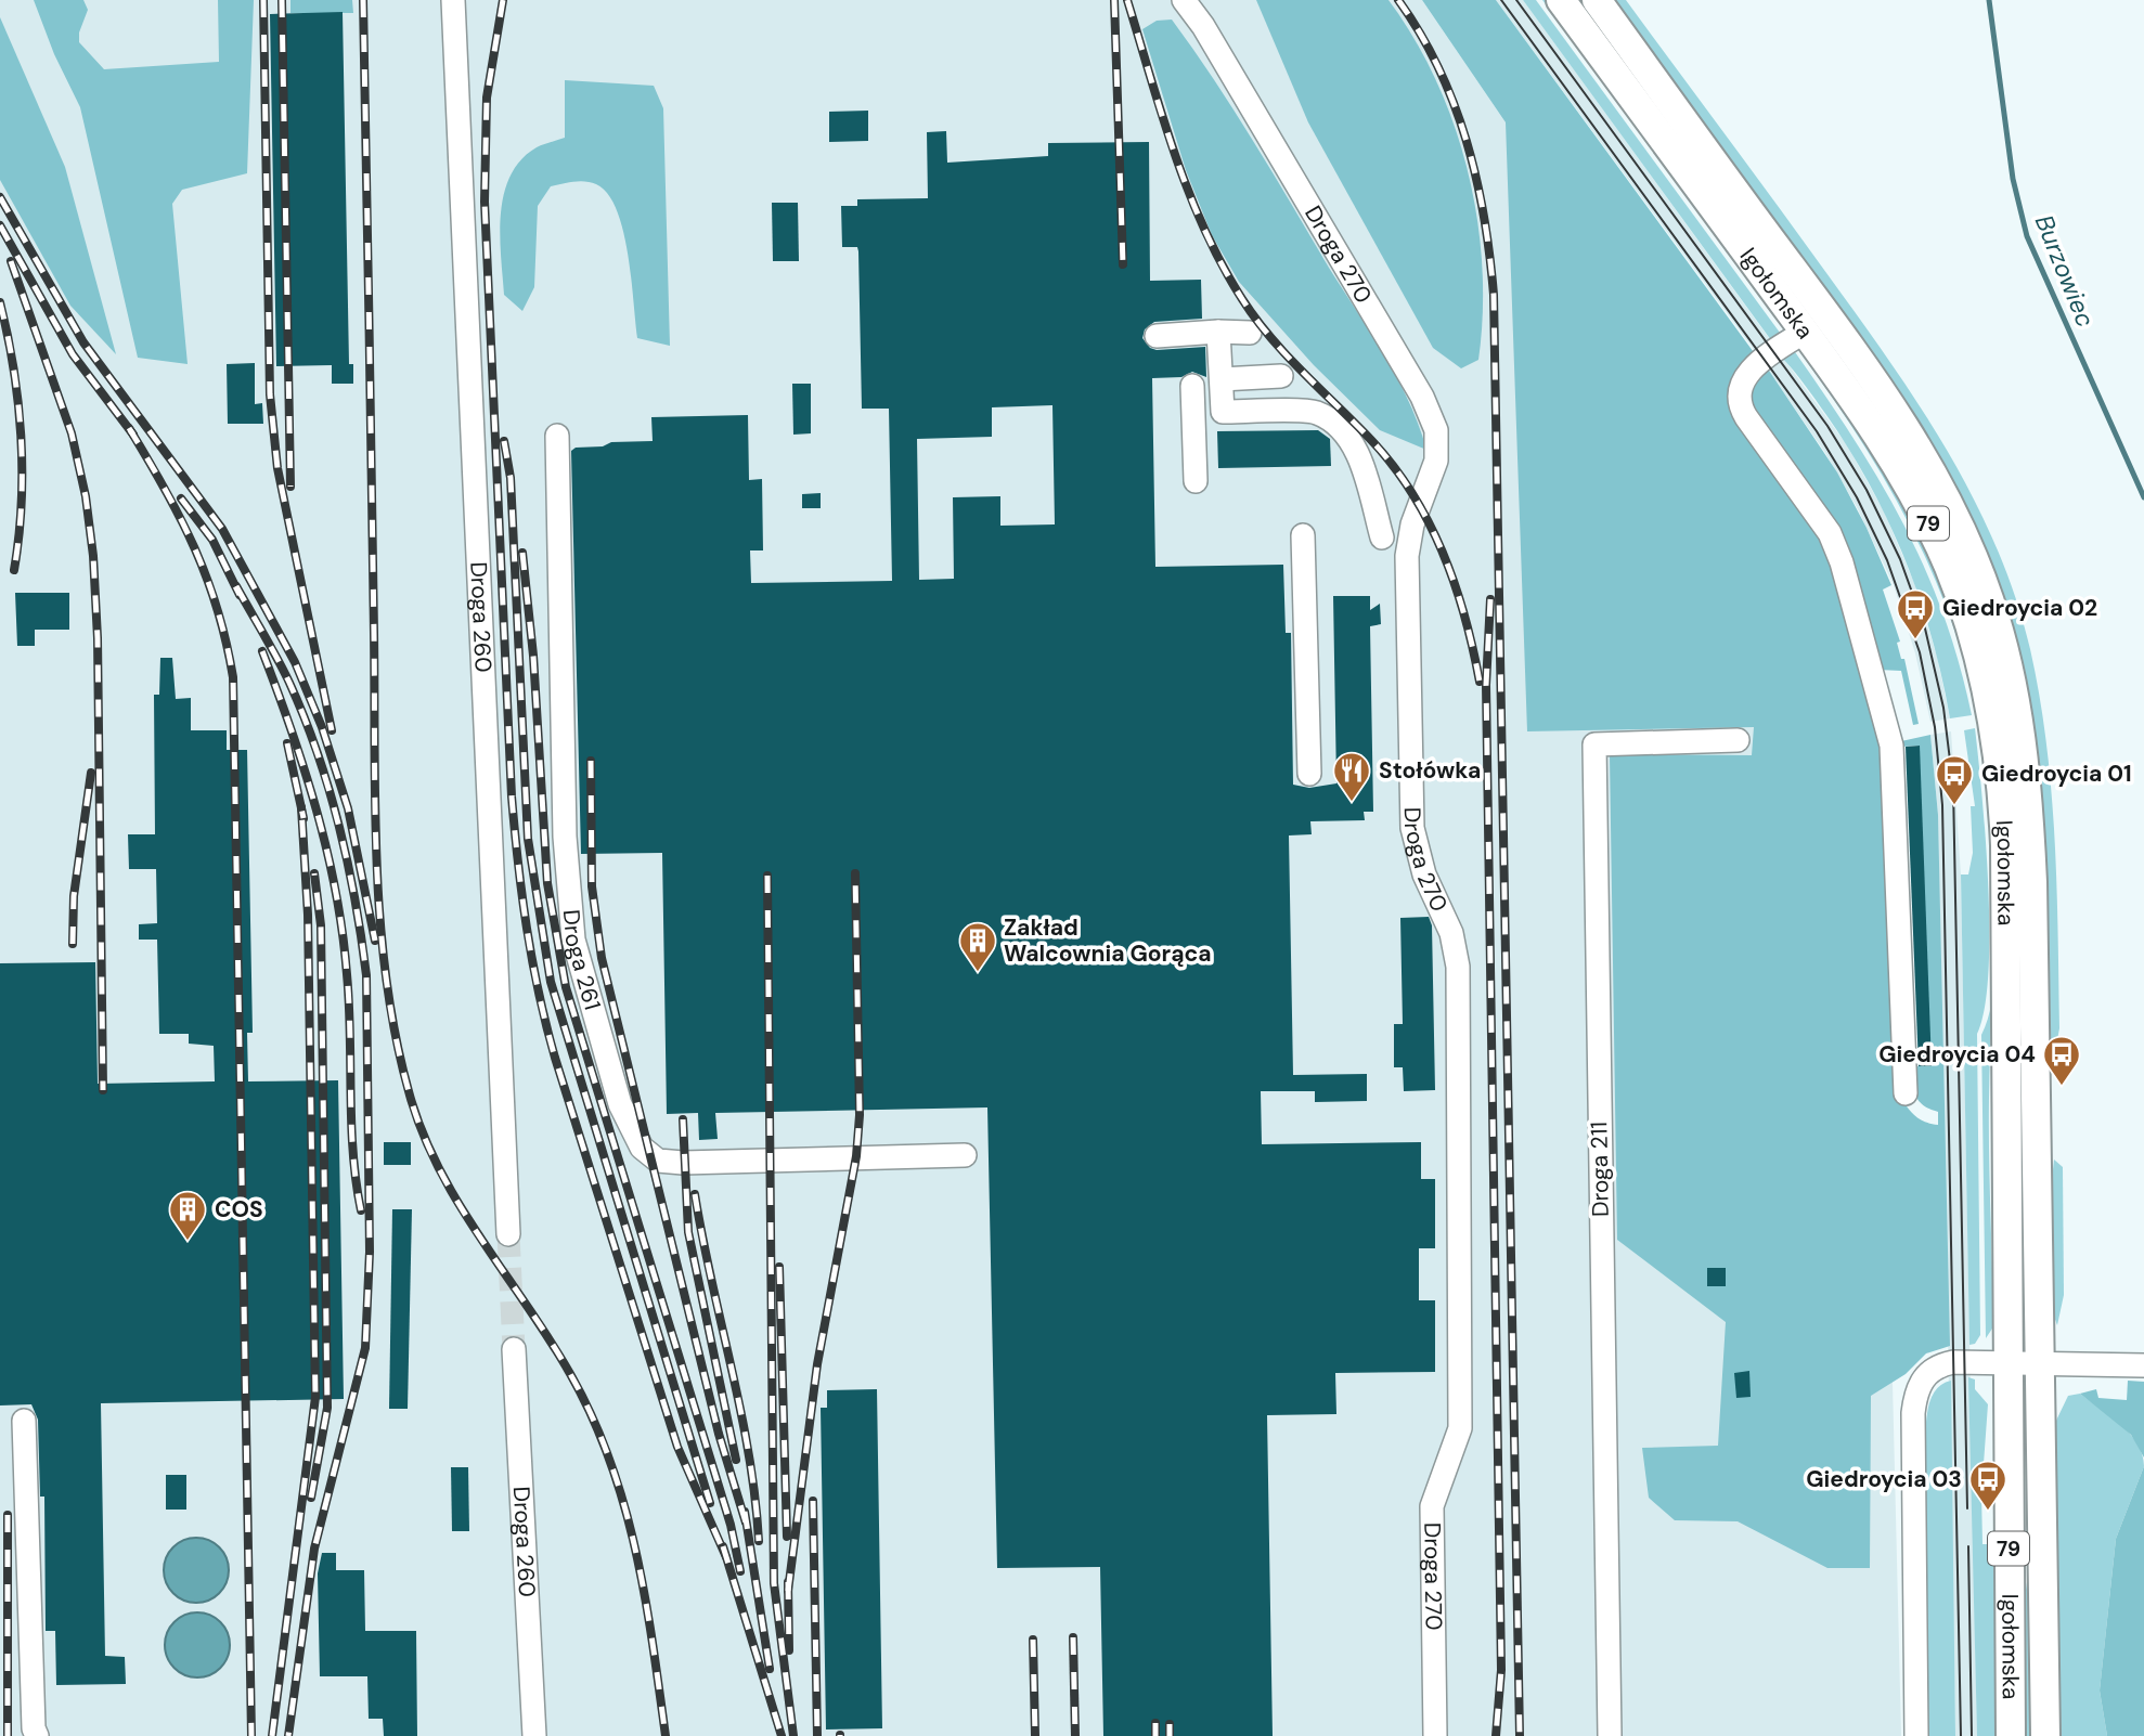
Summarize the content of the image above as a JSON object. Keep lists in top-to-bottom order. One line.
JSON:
{"streets":{"main road":["Igołomska","79"],"street":["Droga 270","Droga 260","Droga 261","Droga 211"]},"water":["Burzowiec"],"places":{"bus stop":["Giedroycia 02","Giedroycia 01","Giedroycia 04","Giedroycia 03"],"restaurant":["Stołówka"],"building":["Zakład Walcownia Gorąca","COS"]}}
